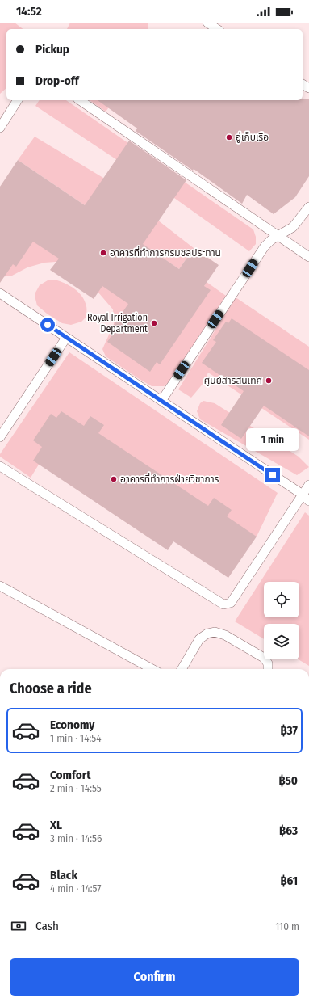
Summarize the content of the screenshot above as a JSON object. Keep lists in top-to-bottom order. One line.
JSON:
{"places":["อู่เก็บเรือ","อาคารที่ทำการกรมชลประทาน","Royal Irrigation Department","ศูนย์สารสนเทศ","อาคารที่ทำการฝ่ายวิชาการ"],"page":{"status":"14:52","banner":["Pickup","Drop-off"],"bubble":"1 min","heading":"Choose a ride","list":[{"name":"Economy","note":"1 min · 14:54","value":"฿37"},{"name":"Comfort","note":"2 min · 14:55","value":"฿50"},{"name":"XL","note":"3 min · 14:56","value":"฿63"},{"name":"Black","note":"4 min · 14:57","value":"฿61"}],"pay":["Cash","110 m"],"buttons":"Confirm"}}
